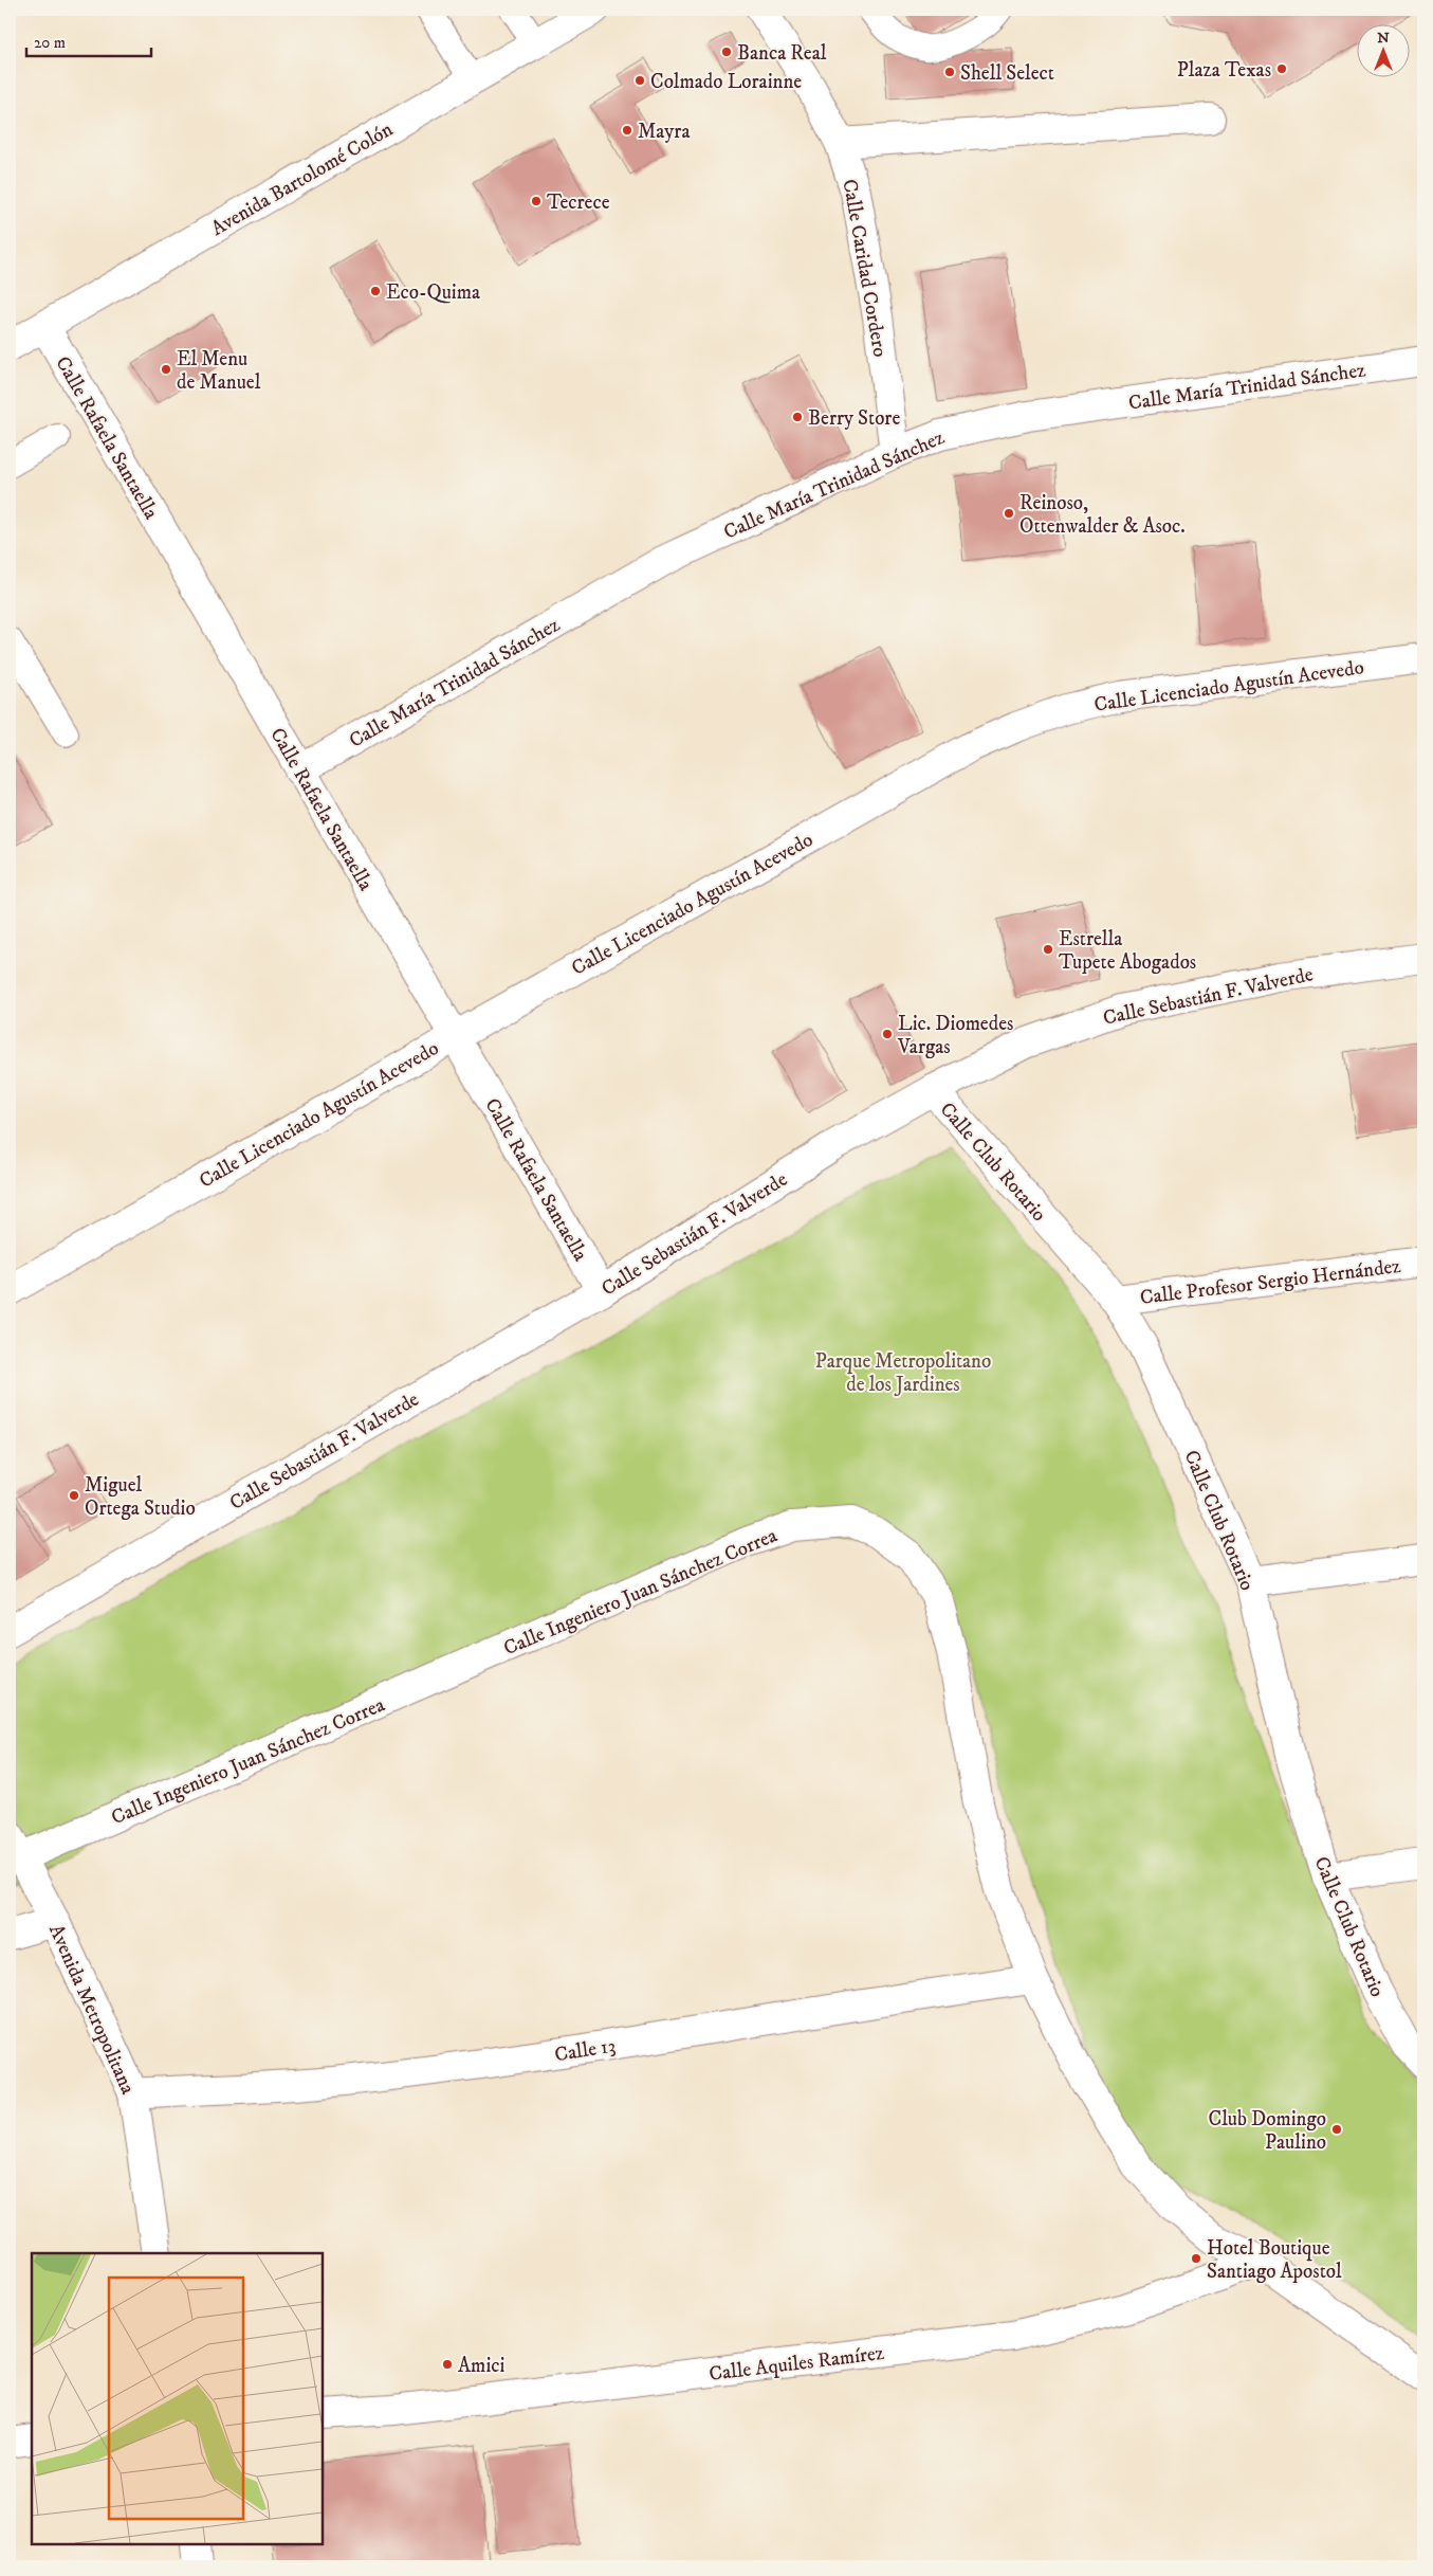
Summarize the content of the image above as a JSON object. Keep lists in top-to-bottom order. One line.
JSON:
{"streets":{"street":["Avenida Bartolomé Colón","Calle Caridad Cordero","Calle María Trinidad Sánchez","Calle Rafaela Santaella","Calle Licenciado Agustín Acevedo","Calle Sebastián F. Valverde","Calle Club Rotario","Calle Profesor Sergio Hernández","Calle Ingeniero Juan Sánchez Correa","Avenida Metropolitana","Calle 13","Calle Aquiles Ramírez"]},"crossings":[["Avenida Bartolomé Colón","Calle Rafaela Santaella"],["Calle Caridad Cordero","Calle María Trinidad Sánchez"],["Calle María Trinidad Sánchez","Calle Rafaela Santaella"],["Calle Rafaela Santaella","Calle Licenciado Agustín Acevedo"],["Calle Rafaela Santaella","Calle Sebastián F. Valverde"],["Calle Sebastián F. Valverde","Calle Club Rotario"],["Calle Club Rotario","Calle Profesor Sergio Hernández"],["Calle Ingeniero Juan Sánchez Correa","Avenida Metropolitana"],["Calle Ingeniero Juan Sánchez Correa","Calle 13"],["Calle Ingeniero Juan Sánchez Correa","Calle Aquiles Ramírez"],["Avenida Metropolitana","Calle 13"]],"parks":["Parque Metropolitano de los Jardines"],"places":["Banca Real","Plaza Texas","Shell Select","Colmado Lorainne","Mayra","Tecrece","Eco-Quima","El Menu de Manuel","Berry Store","Reinoso, Ottenwalder & Asoc.","Estrella Tupete Abogados","Lic. Diomedes Vargas","Miguel Ortega Studio","Club Domingo Paulino","Hotel Boutique Santiago Apostol","Amici"],"scale_bar":"20 m","north":"top"}
